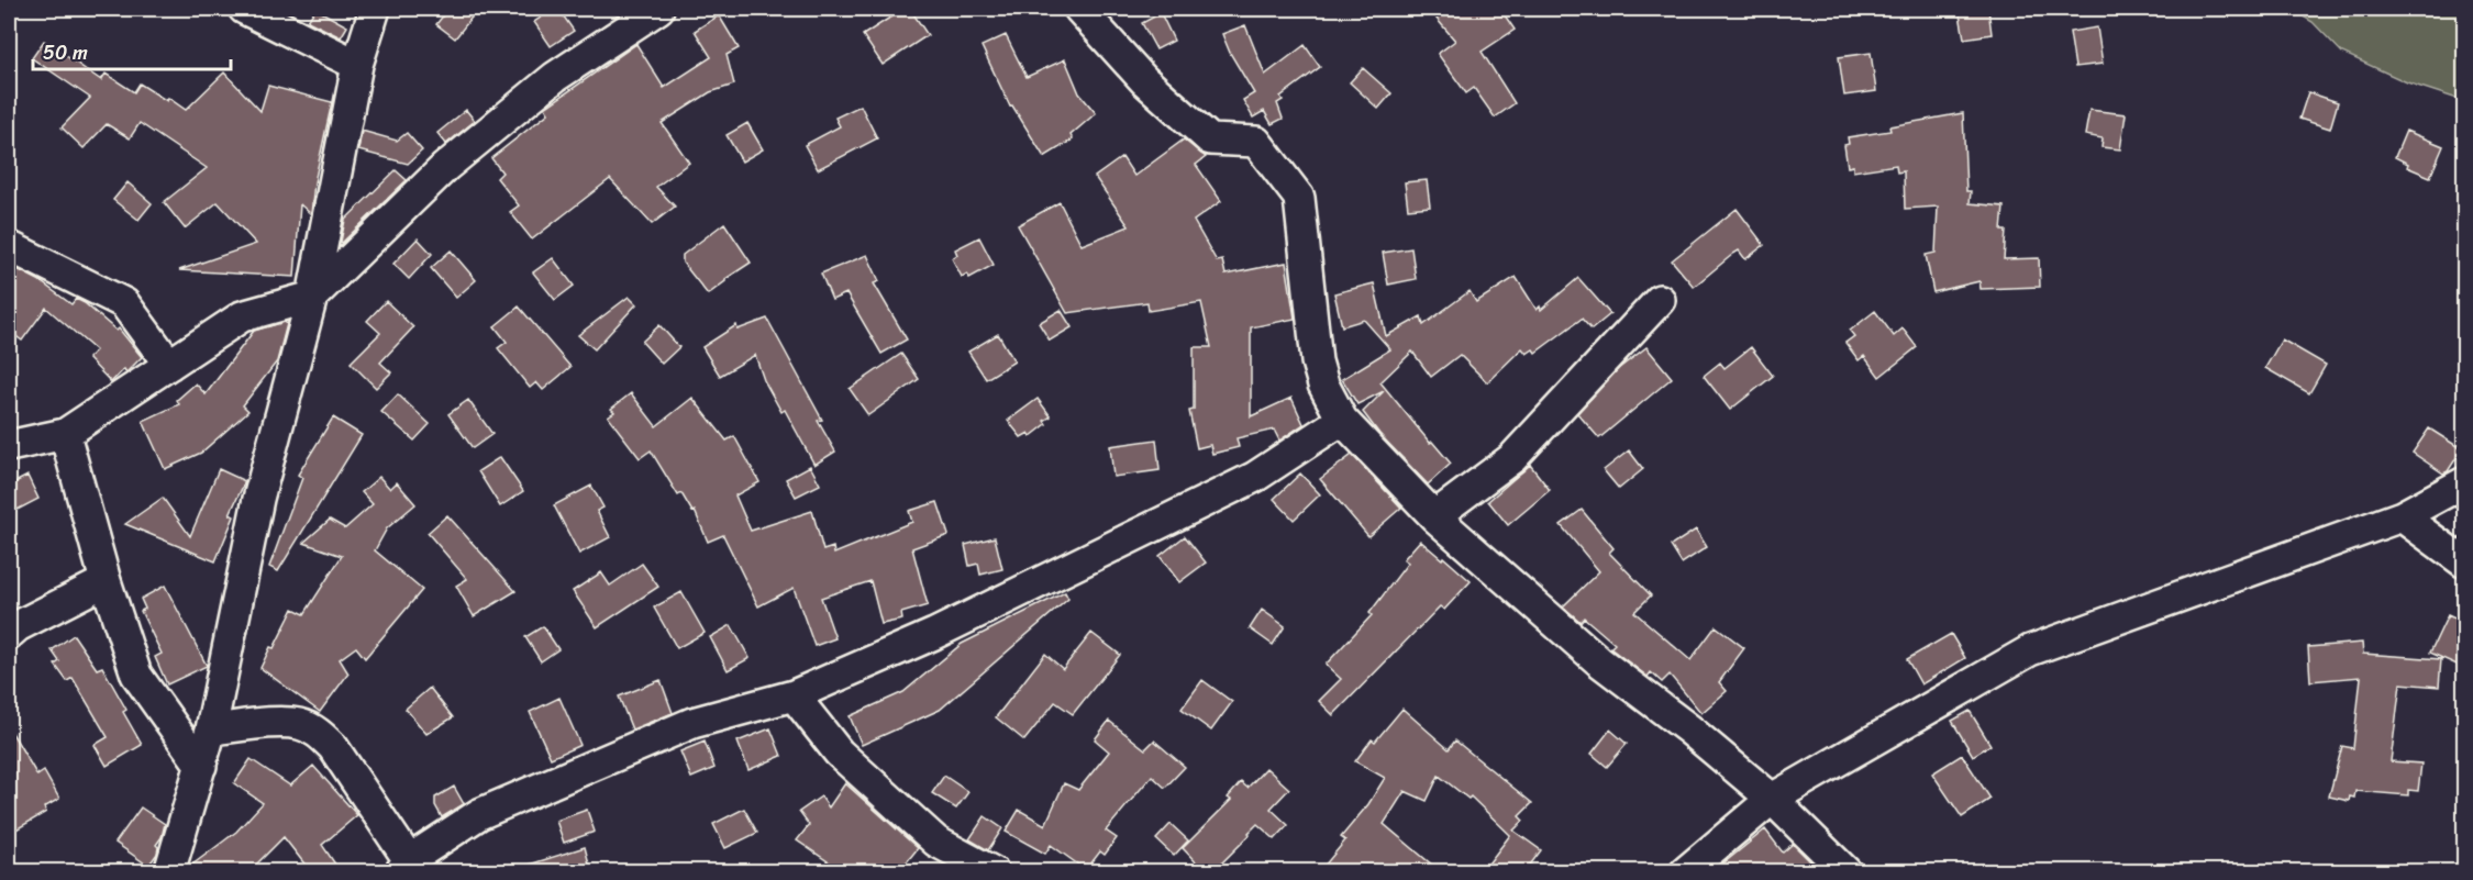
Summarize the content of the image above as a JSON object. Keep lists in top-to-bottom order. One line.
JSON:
{"scale_bar":"50 m"}
